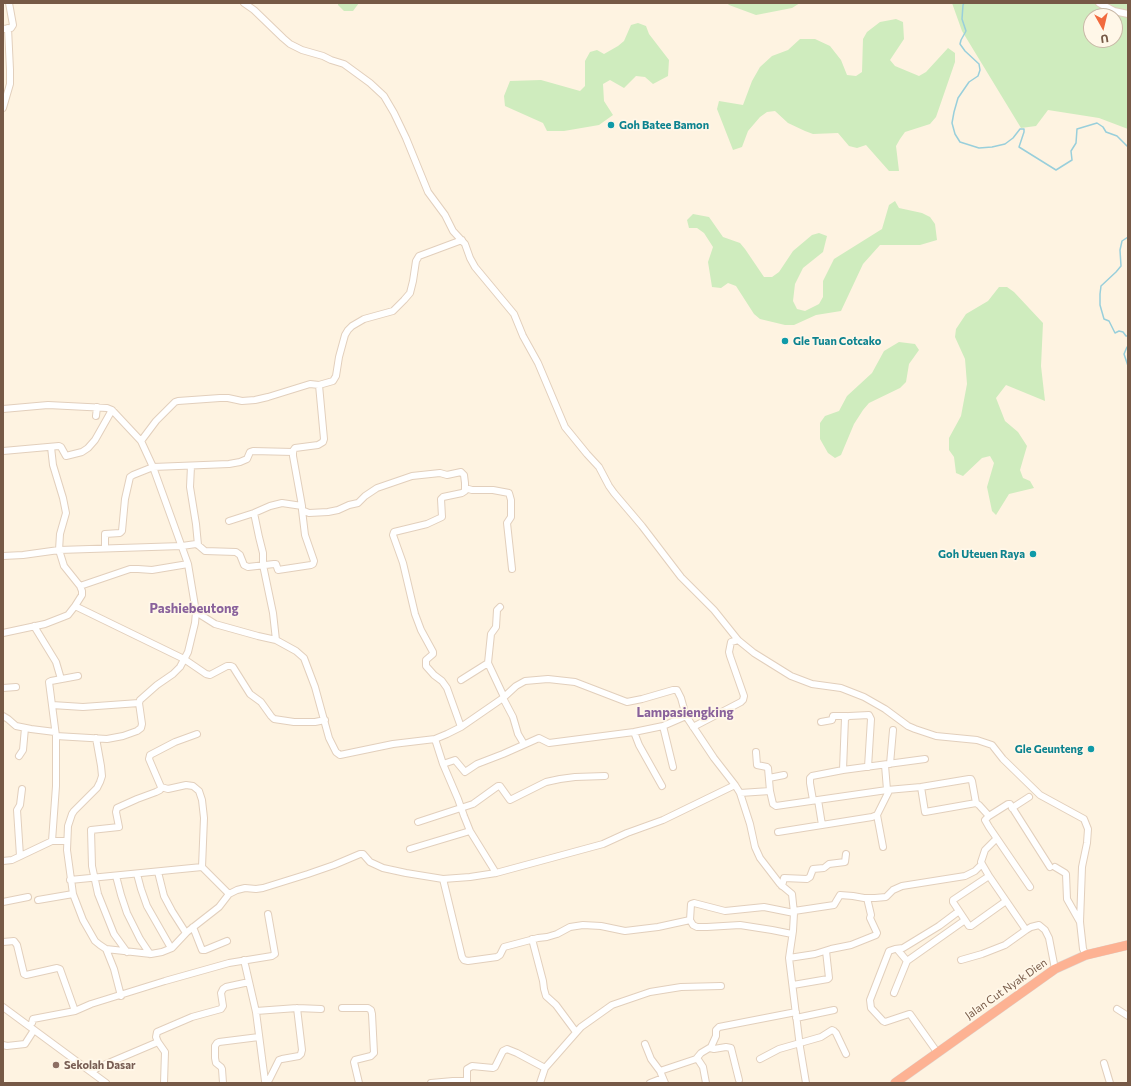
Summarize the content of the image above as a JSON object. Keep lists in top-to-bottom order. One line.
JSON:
{"streets":{"highway":["Jalan Cut Nyak Dien"]},"districts":["Pashiebeutong","Lampasiengking"],"places":["Goh Batee Bamon","Gle Tuan Cotcako","Goh Uteuen Raya","Gle Geunteng","Sekolah Dasar"],"north":"bottom"}
